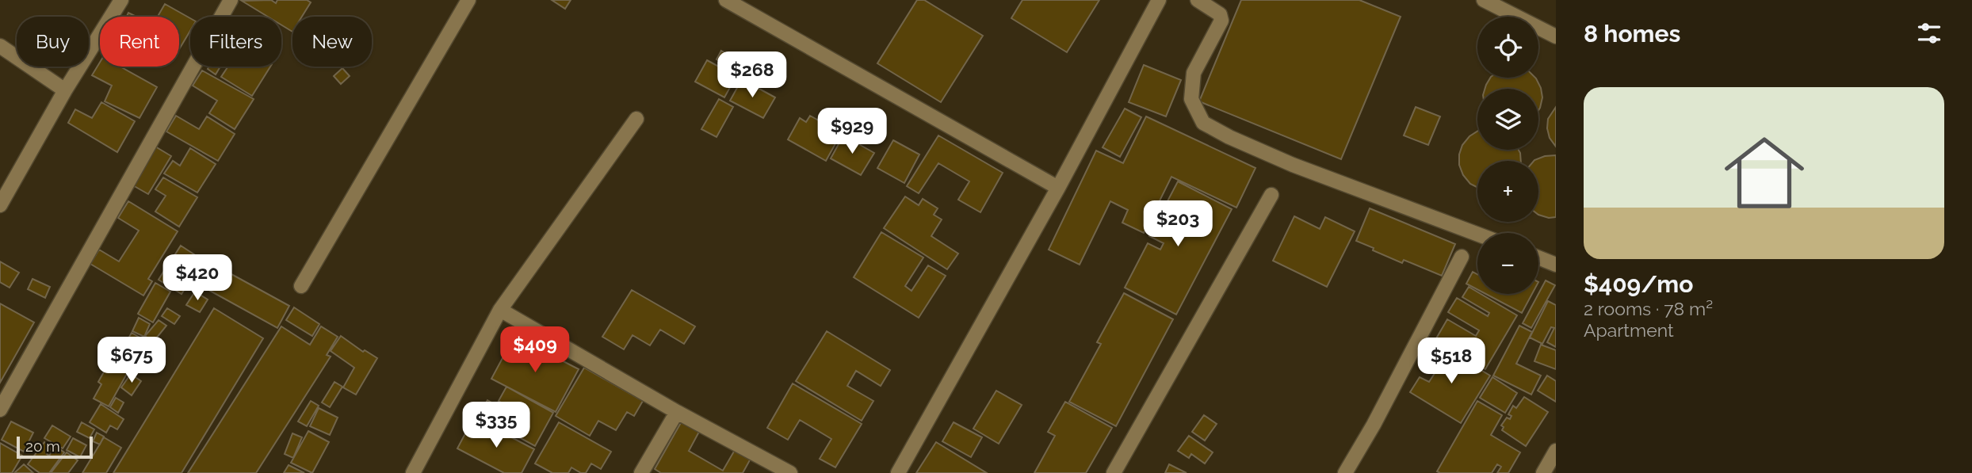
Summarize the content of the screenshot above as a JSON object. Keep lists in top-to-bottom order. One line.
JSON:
{"scale_bar":"20 m","page":{"heading":"8 homes","map_buttons":["+","−"],"chip":["Buy","Rent","Filters","New"],"price":["$268","$929","$203","$420","$409","$675","$518","$335"],"list":[{"name":"$409/mo","note":"2 rooms · 78 m² · Apartment"}],"scale":"20 m"}}
